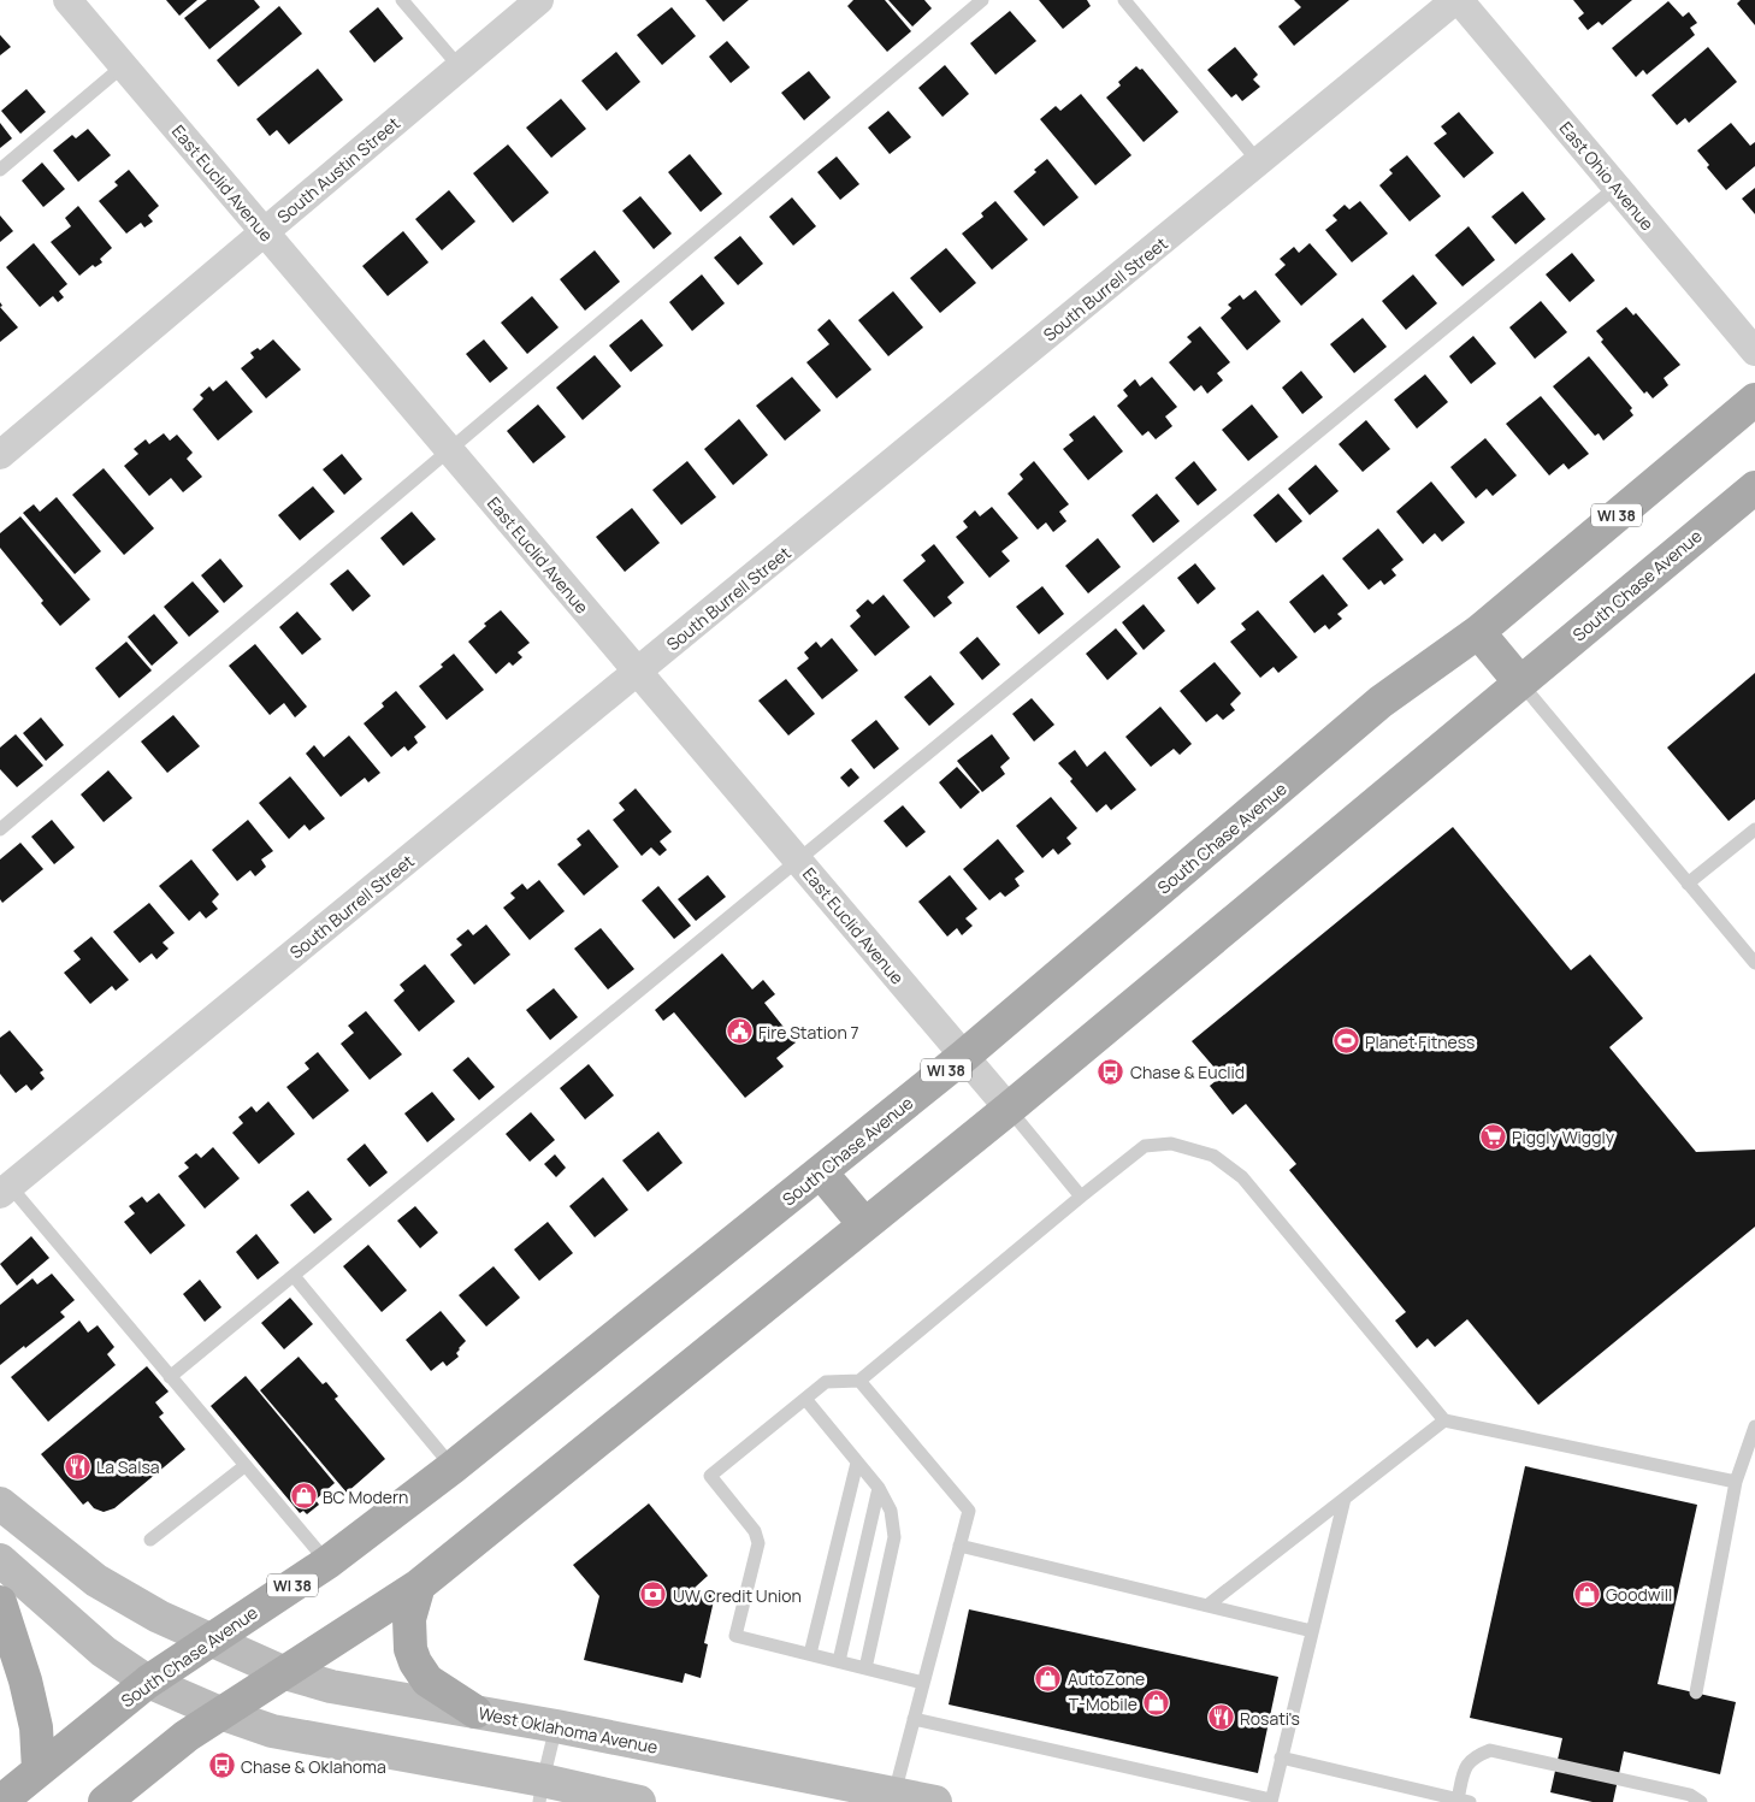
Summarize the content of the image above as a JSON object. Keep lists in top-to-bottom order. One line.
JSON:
{"streets":{"main road":["WI 38","South Chase Avenue","West Oklahoma Avenue"],"street":["South Austin Street","East Ohio Avenue","East Euclid Avenue","South Burrell Street"]},"crossings":[["South Austin Street","East Euclid Avenue"],["East Ohio Avenue","South Burrell Street"],["East Euclid Avenue","South Burrell Street"],["East Euclid Avenue","South Chase Avenue"],["South Chase Avenue","West Oklahoma Avenue"]],"places":{"public building":["Fire Station 7"],"sports":["Planet Fitness"],"bus stop":["Chase & Euclid","Chase & Oklahoma"],"supermarket":["Piggly Wiggly"],"restaurant":["La Salsa","Rosati's"],"shop":["BC Modern","Goodwill","AutoZone","T-Mobile"],"bank":["UW Credit Union"]}}
